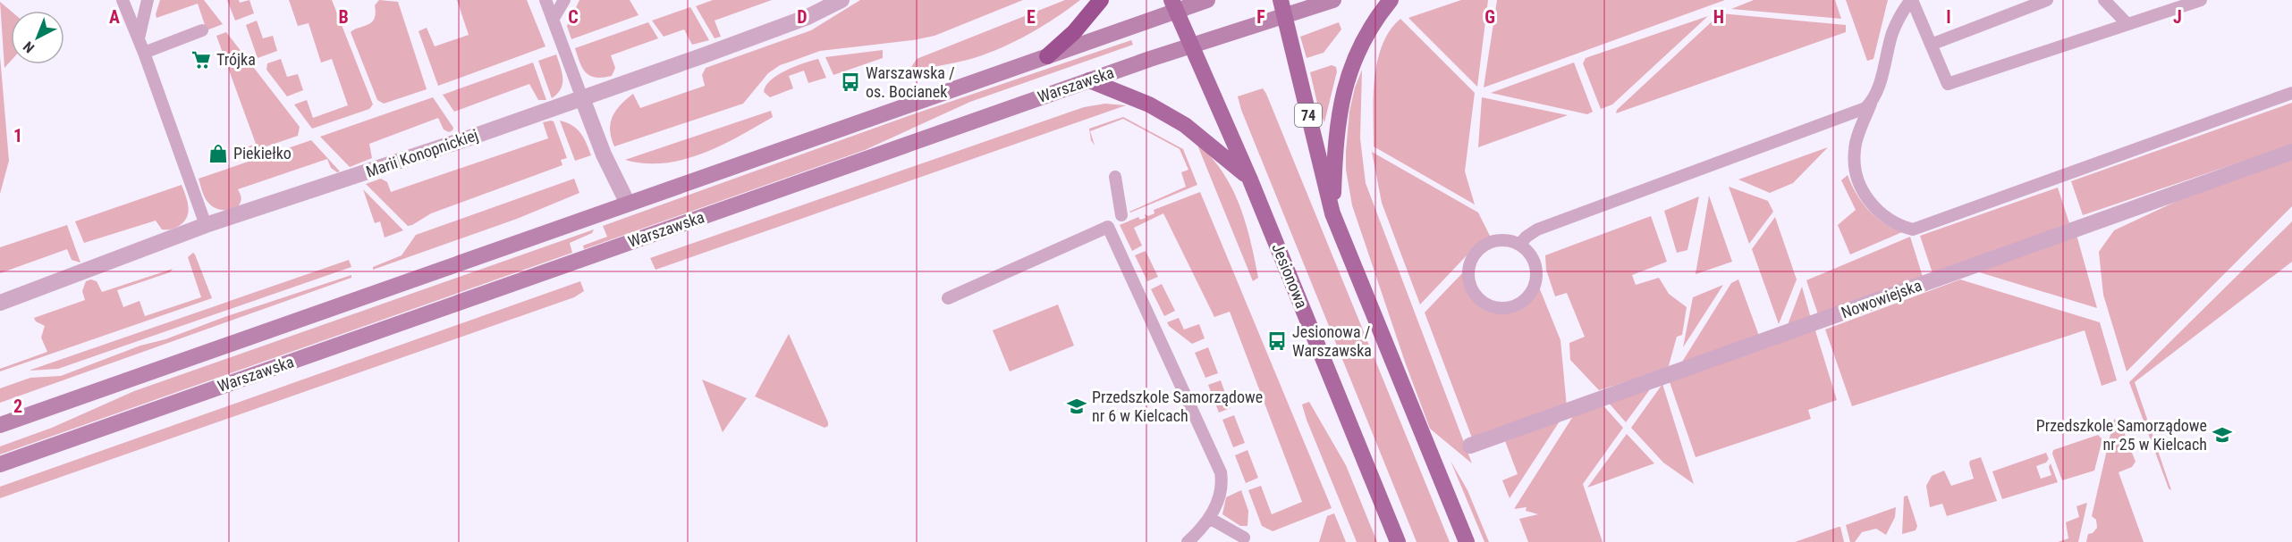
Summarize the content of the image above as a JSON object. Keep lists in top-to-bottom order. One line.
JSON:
{"streets":{"main road":["Warszawska","74","Jesionowa"],"street":["Marii Konopnickiej","Nowowiejska"]},"crossings":[["Warszawska","74"],["Warszawska","Jesionowa"]],"places":{"supermarket":["Trójka"],"bus stop":["Warszawska / os. Bocianek","Jesionowa / Warszawska"],"shop":["Piekiełko"],"school or university":["Przedszkole Samorządowe nr 6 w Kielcach","Przedszkole Samorządowe nr 25 w Kielcach"]},"north":"bottom left","grid":{"columns":["A","B","C","D","E","F","G","H","I","J"],"rows":["1","2"]}}
